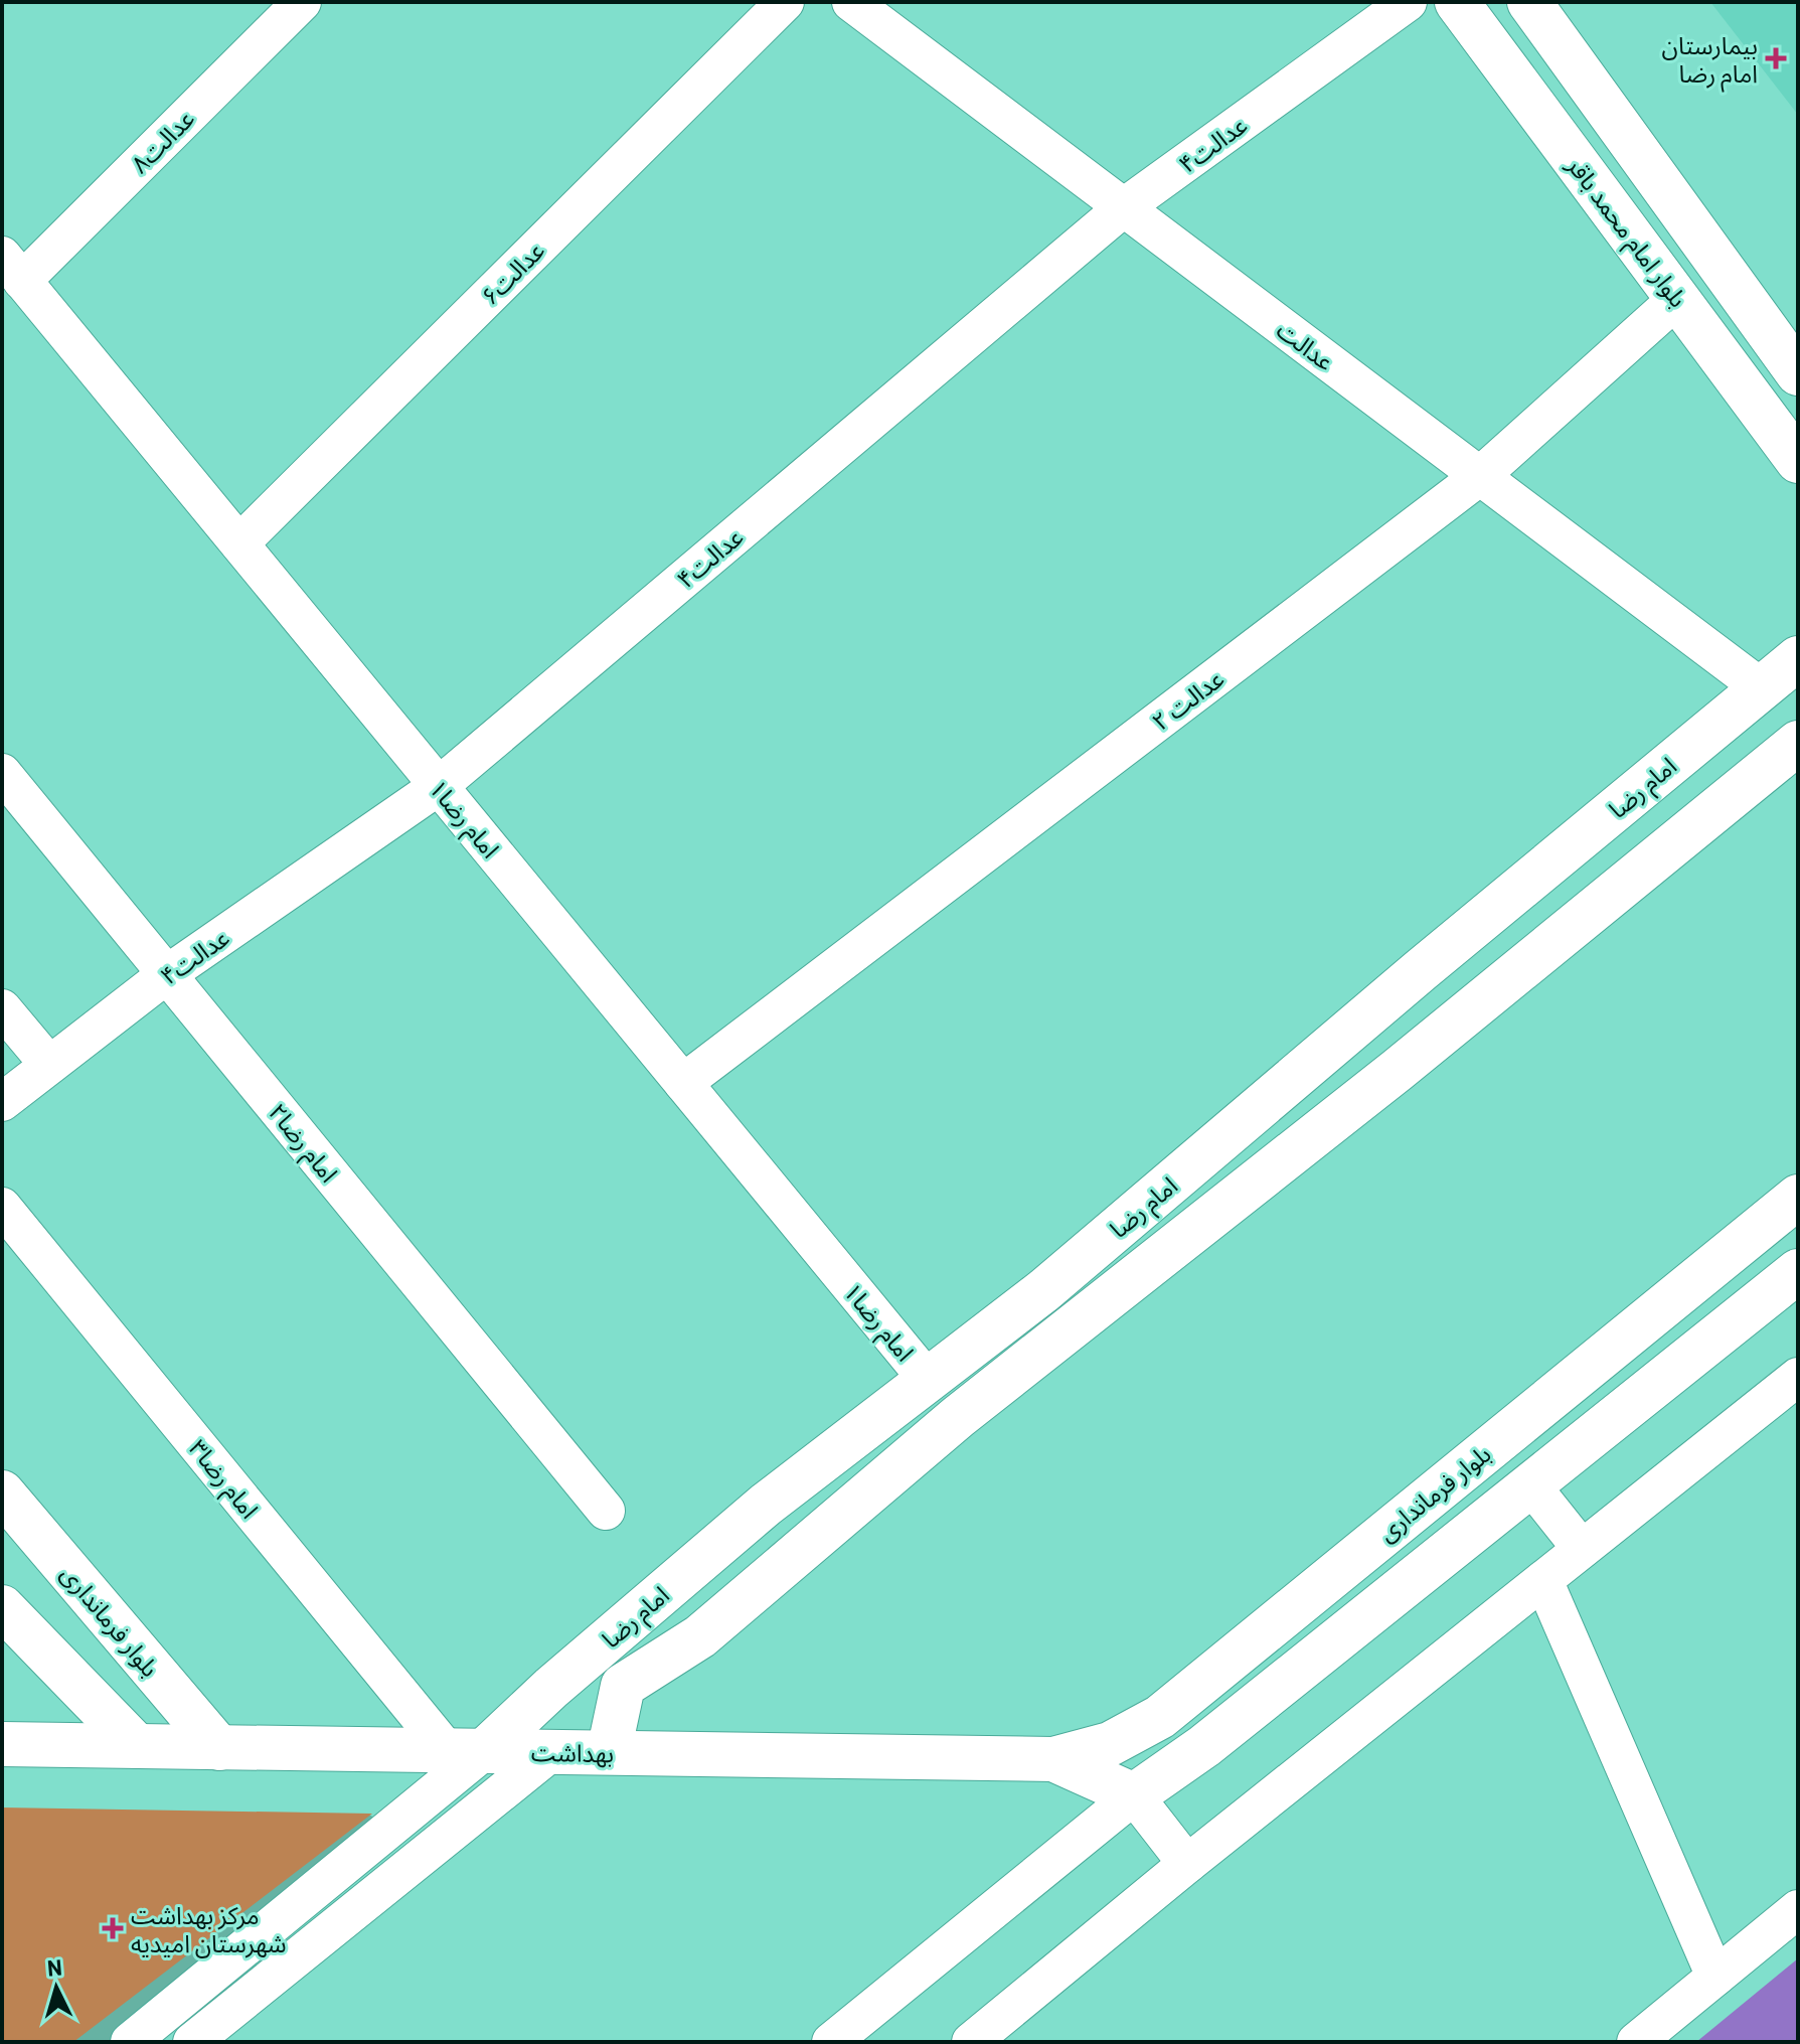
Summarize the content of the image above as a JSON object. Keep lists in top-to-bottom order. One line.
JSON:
{"streets":{"street":["عدالت۸","عدالت۴","بلوار امام محمد باقر","عدالت۶","عدالت","عدالت ۲","امام رضا","امام رضا۱","امام رضا۲","امام رضا۳","بلوار فرمانداری","بهداشت"]},"crossings":[["عدالت۸","امام رضا۱"],["عدالت۴","عدالت"],["عدالت۴","امام رضا۱"],["عدالت۴","امام رضا۲"],["بلوار امام محمد باقر","عدالت ۲"],["عدالت۶","امام رضا۱"],["عدالت","عدالت ۲"],["عدالت","امام رضا"],["عدالت ۲","امام رضا۱"],["امام رضا","امام رضا۱"],["امام رضا","امام رضا۳"],["امام رضا","بهداشت"],["امام رضا۳","بهداشت"],["بلوار فرمانداری","بهداشت"]],"places":{"health":["بیمارستان امام رضا","مرکز بهداشت شهرستان امیدیه"]},"north":"top"}
